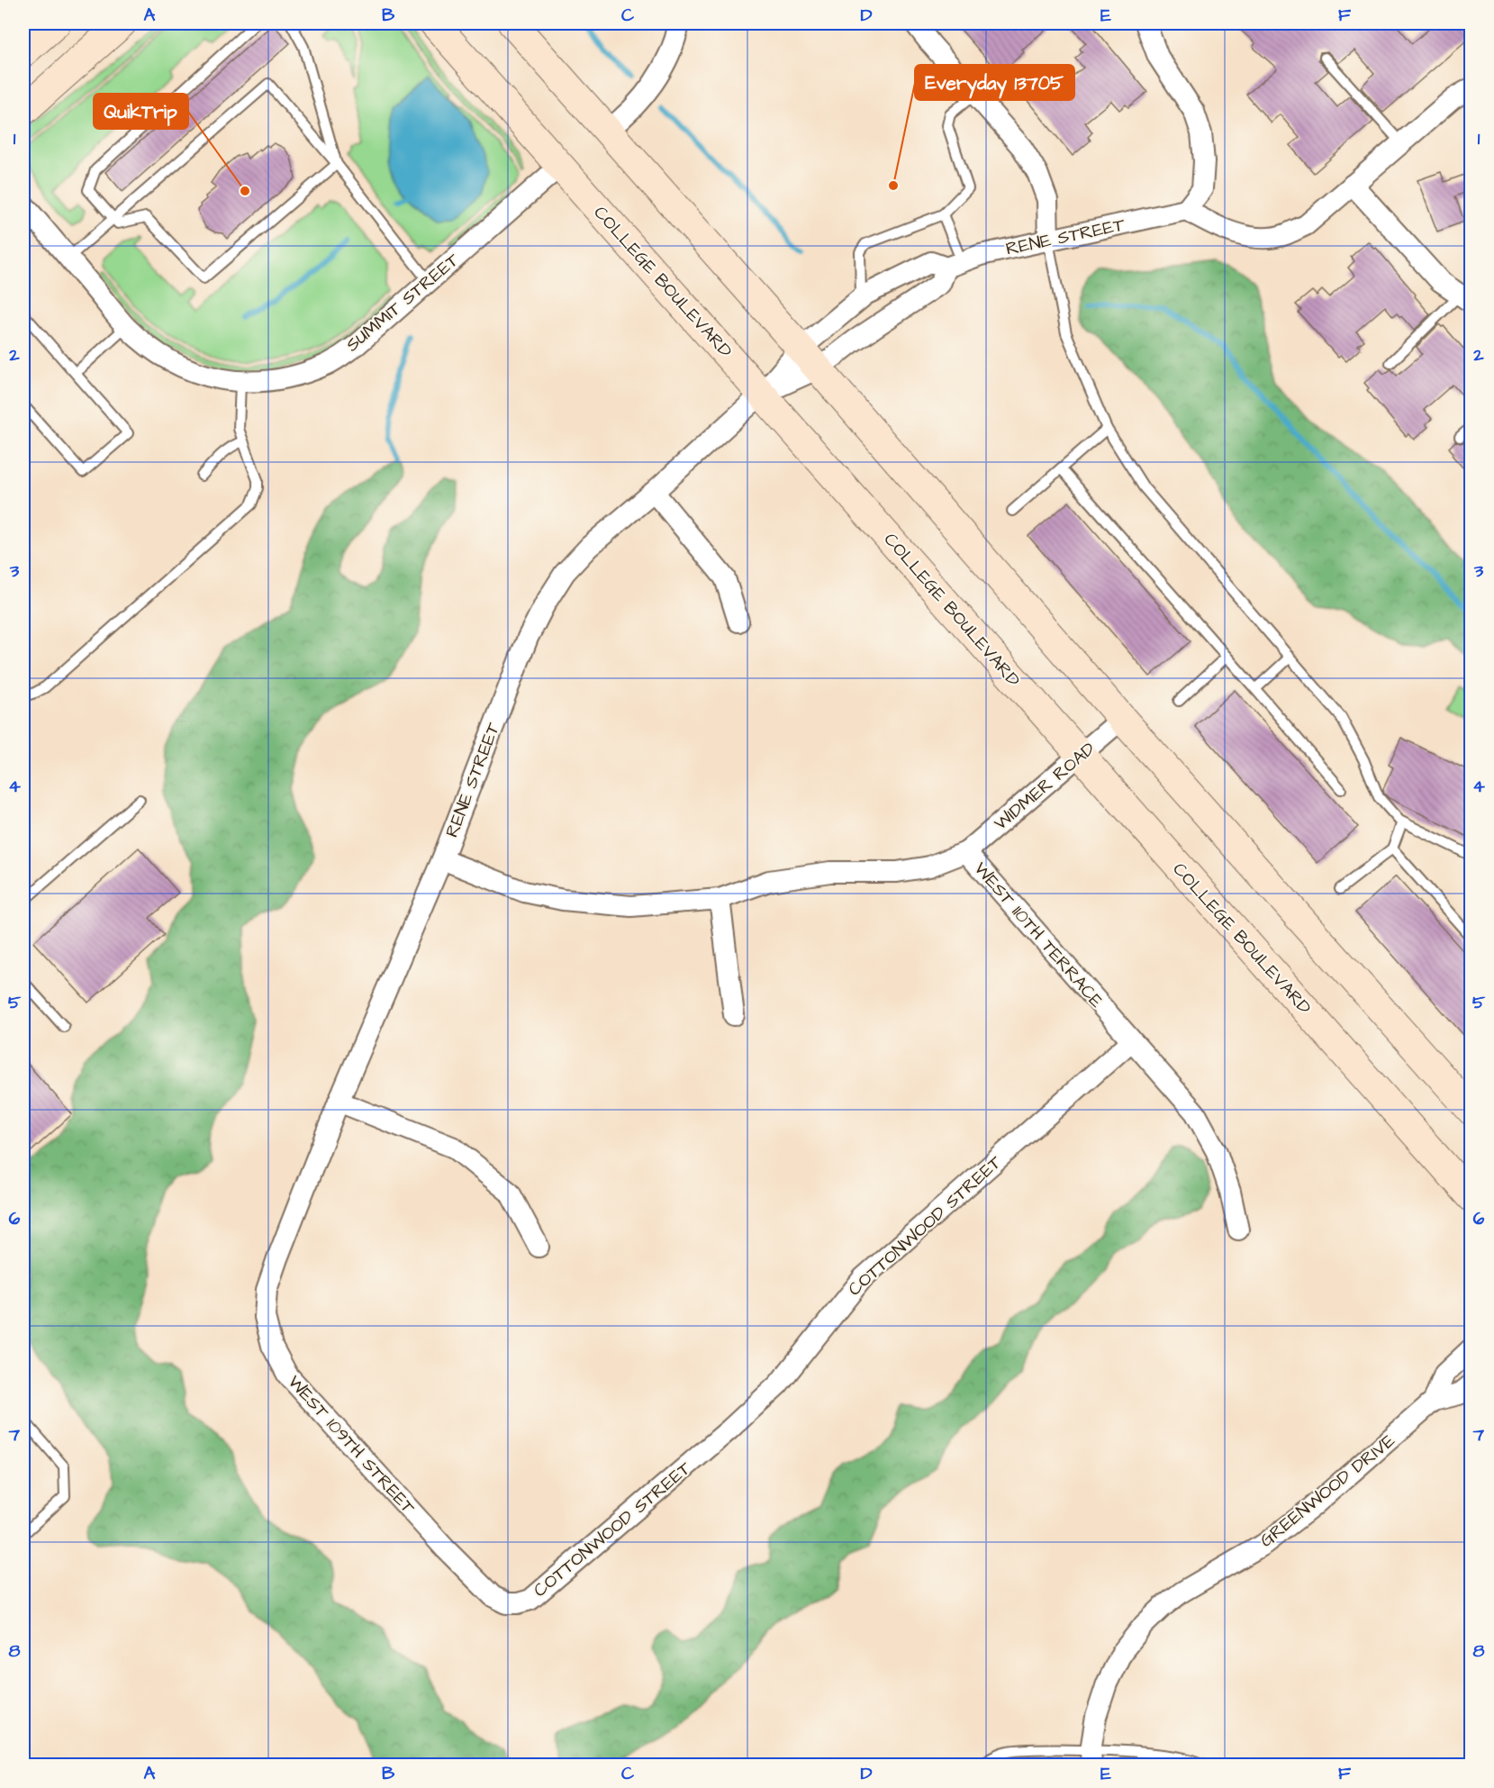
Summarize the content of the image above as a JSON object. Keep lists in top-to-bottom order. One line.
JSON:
{"streets":{"main road":["COLLEGE BOULEVARD"],"street":["RENE STREET","SUMMIT STREET","WIDMER ROAD","WEST 110TH TERRACE","COTTONWOOD STREET","WEST 109TH STREET","GREENWOOD DRIVE"]},"crossings":[["RENE STREET","COLLEGE BOULEVARD"],["RENE STREET","WEST 110TH TERRACE"],["RENE STREET","WEST 109TH STREET"],["COLLEGE BOULEVARD","SUMMIT STREET"],["COLLEGE BOULEVARD","WIDMER ROAD"],["WIDMER ROAD","WEST 110TH TERRACE"],["WEST 110TH TERRACE","COTTONWOOD STREET"],["COTTONWOOD STREET","WEST 109TH STREET"]],"places":["Everyday 13705","QuikTrip"],"grid":{"columns":["A","B","C","D","E","F"],"rows":["1","2","3","4","5","6","7","8"]}}
